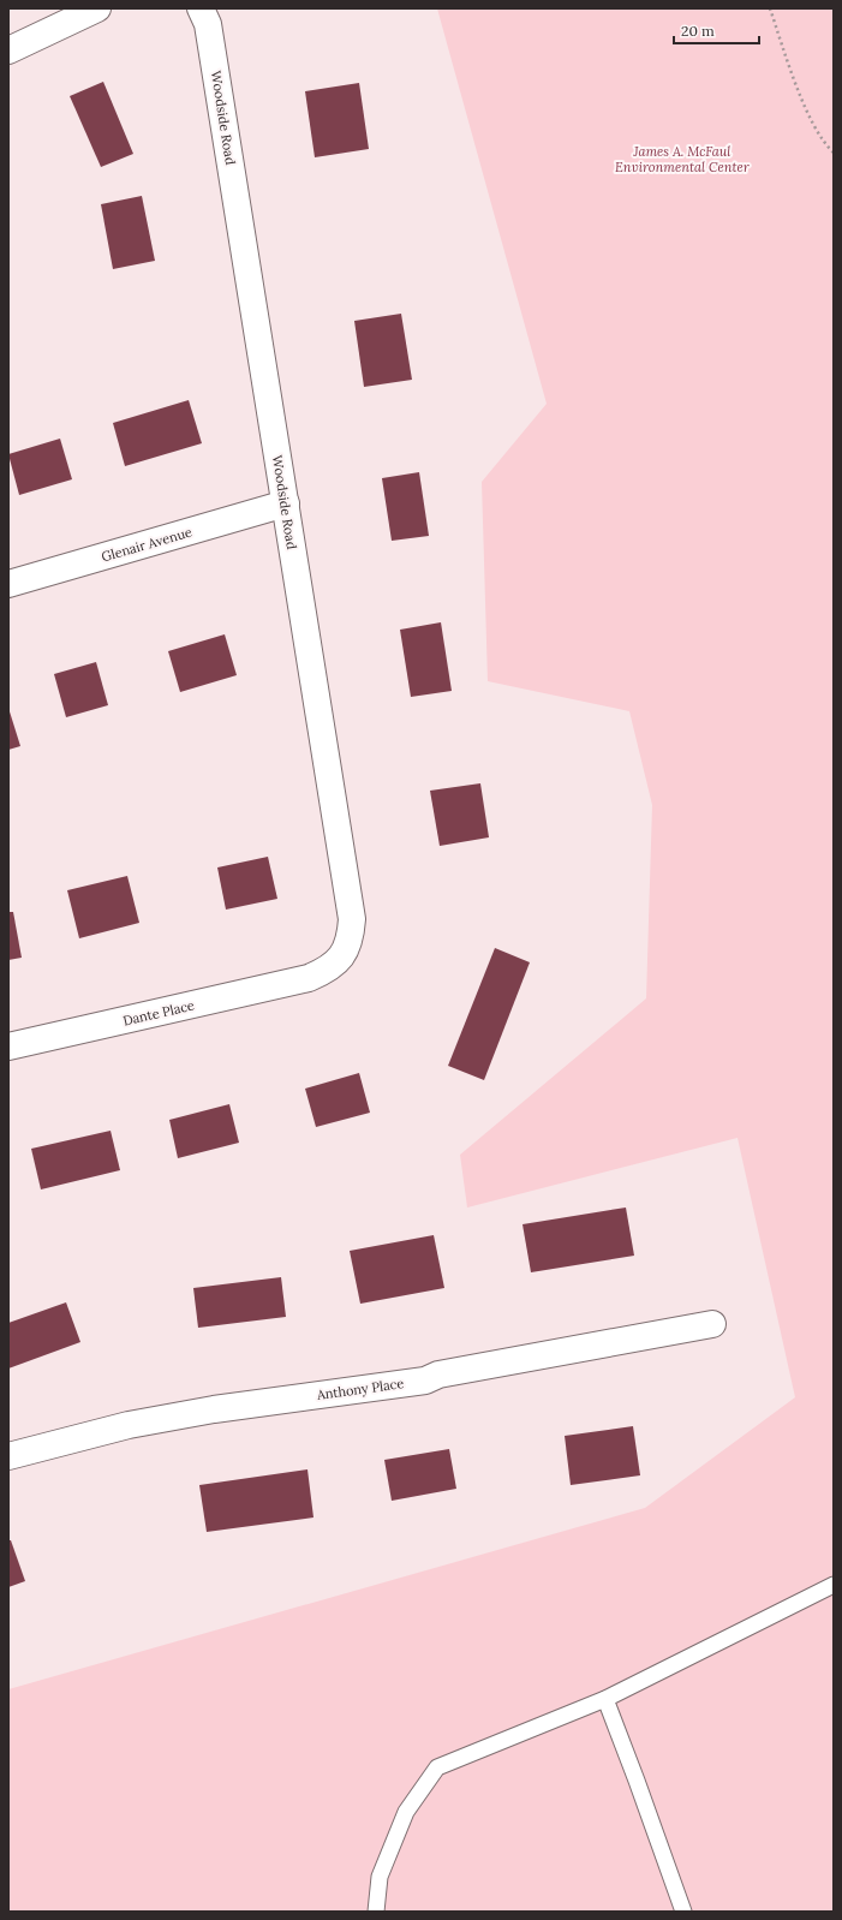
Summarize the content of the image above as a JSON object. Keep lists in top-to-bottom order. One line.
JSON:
{"streets":{"street":["Woodside Road","Glenair Avenue","Dante Place","Anthony Place"]},"crossings":[["Woodside Road","Glenair Avenue"],["Woodside Road","Dante Place"]],"parks":["James A. McFaul Environmental Center"],"scale_bar":"20 m"}
